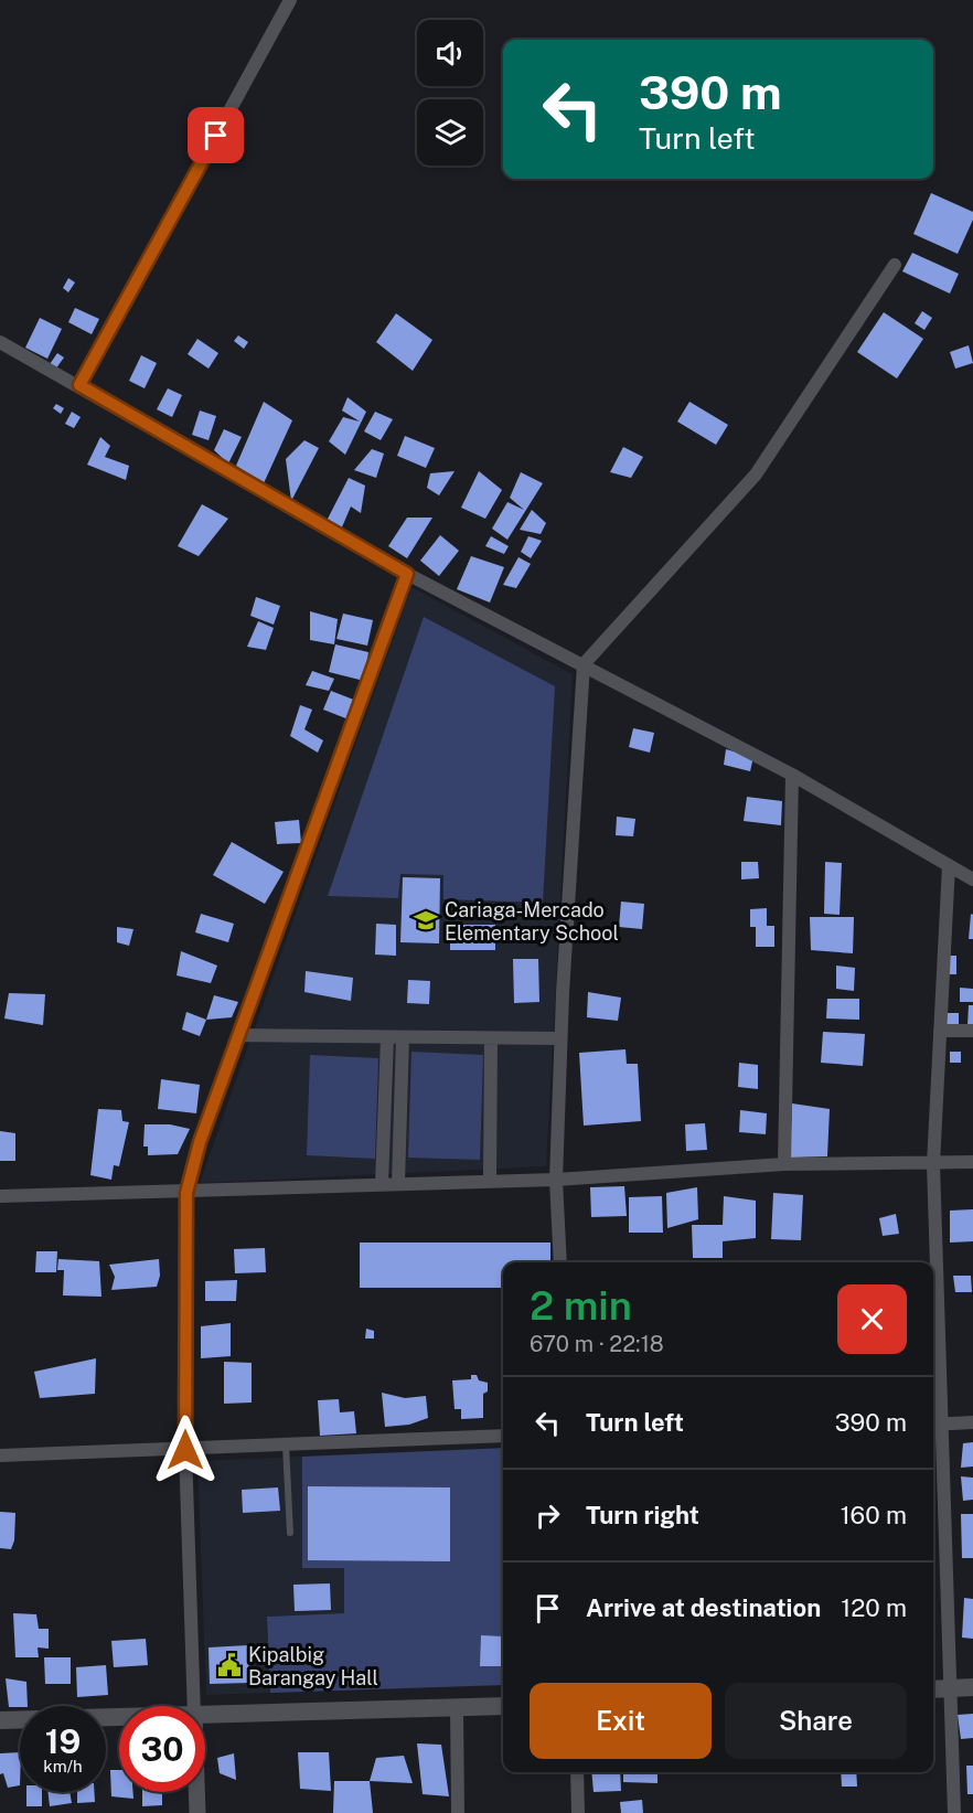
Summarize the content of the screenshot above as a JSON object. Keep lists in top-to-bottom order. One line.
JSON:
{"places":{"school or university":["Cariaga-Mercado Elementary School"],"public building":["Kipalbig Barangay Hall"]},"page":{"turn":["390 m","Turn left"],"heading":["2 min","670 m · 22:18"],"list":[{"name":"Turn left","value":"390 m"},{"name":"Turn right","value":"160 m"},{"name":"Arrive at destination","value":"120 m"}],"buttons":["Exit","Share"],"speed":"19 km/h","limit":"30"}}
